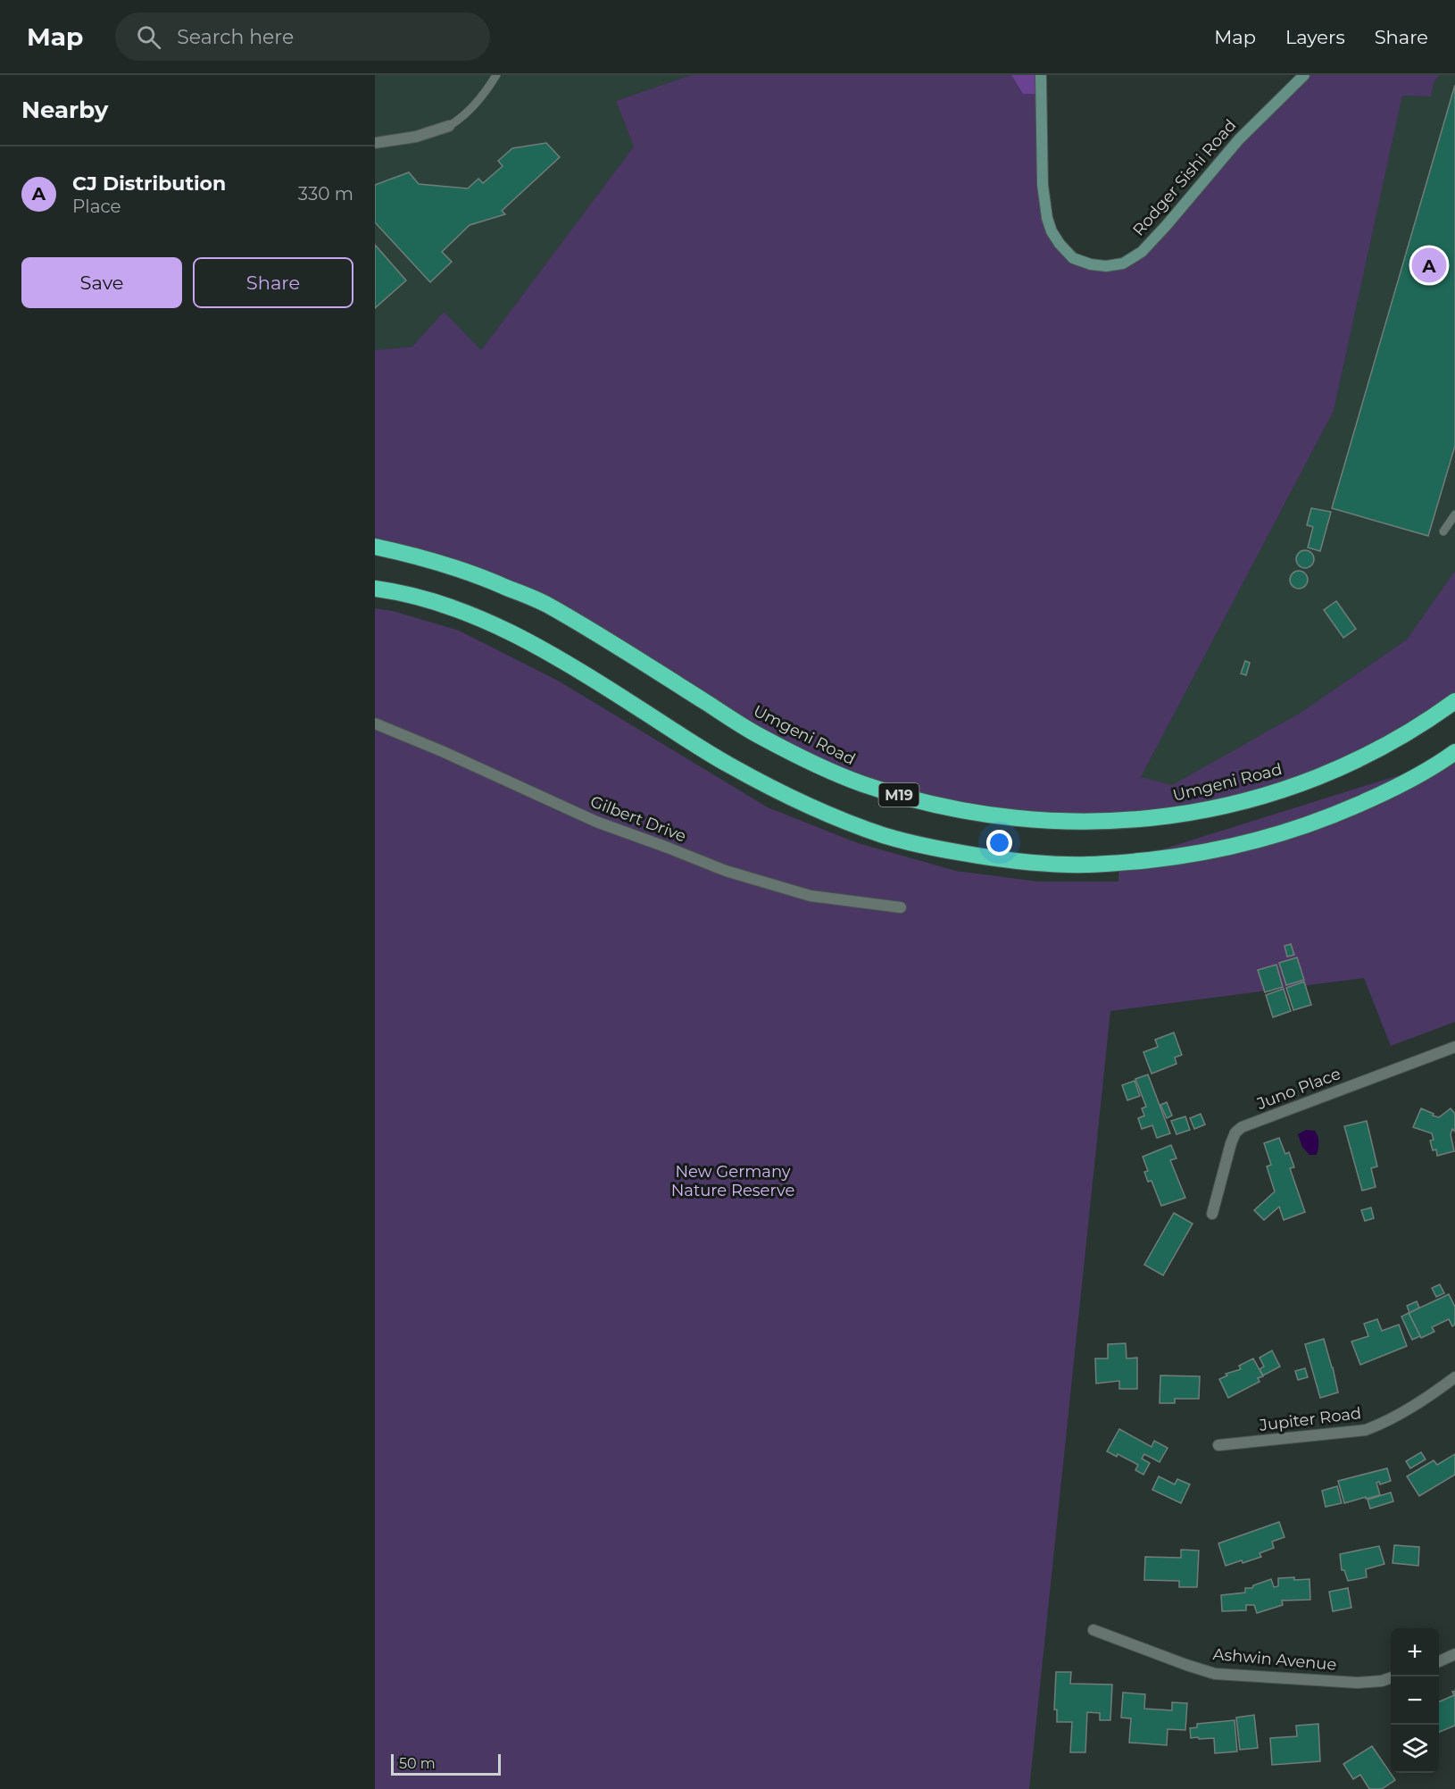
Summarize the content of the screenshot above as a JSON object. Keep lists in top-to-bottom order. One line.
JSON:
{"streets":{"highway":["Umgeni Road","M19"],"street":["Rodger Sishi Road","Gilbert Drive","Juno Place","Jupiter Road","Ashwin Avenue"]},"parks":["New Germany Nature Reserve"],"scale_bar":"50 m","page":{"header":"Map","search":"Search here","nav":["Map","Layers","Share"],"heading":"Nearby","list":[{"mark":"A","name":"CJ Distribution","note":"Place","value":"330 m"}],"buttons":["Save","Share"],"pins":"A","map_buttons":["+","−"],"scale":"50 m"}}
